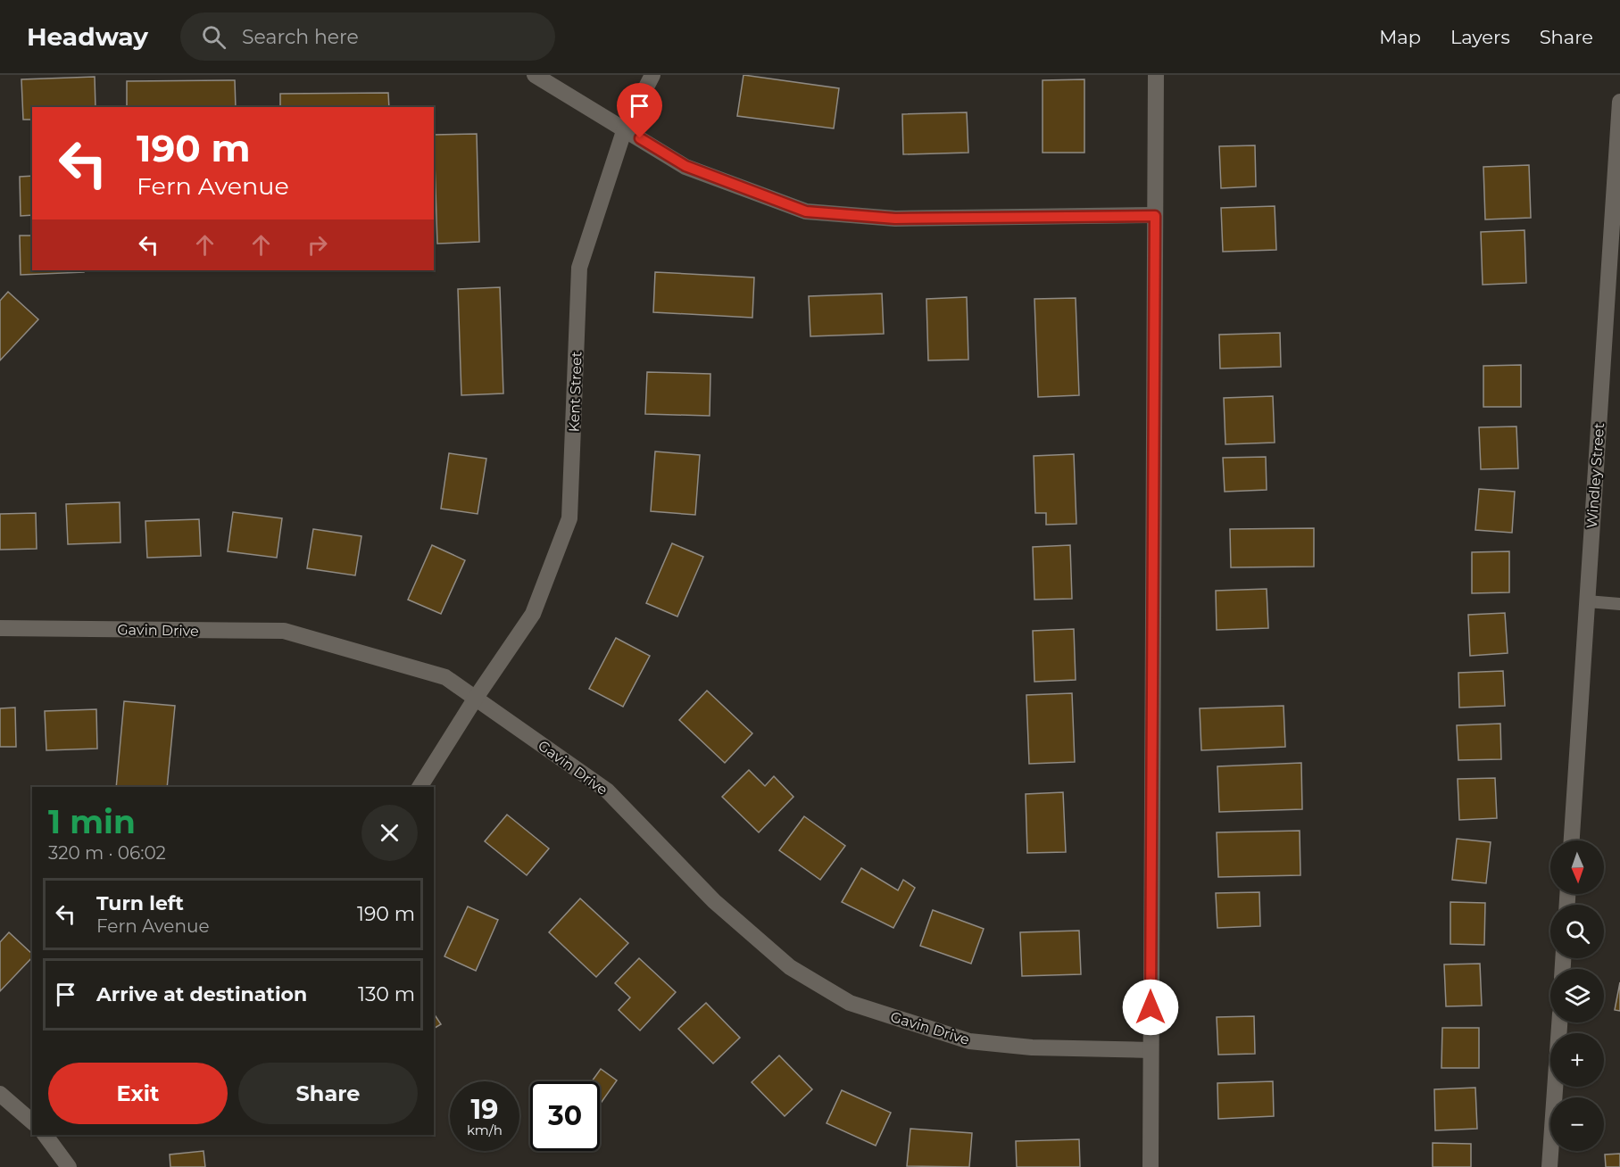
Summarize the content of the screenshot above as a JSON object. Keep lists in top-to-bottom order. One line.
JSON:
{"streets":{"street":["Kent Street","Windley Street","Gavin Drive"]},"crossings":[["Kent Street","Gavin Drive"]],"north":"bottom","page":{"header":"Headway","search":"Search here","nav":["Map","Layers","Share"],"turn":["190 m","Fern Avenue"],"heading":["1 min","320 m · 06:02"],"map_buttons":["+","−"],"list":[{"name":"Turn left","note":"Fern Avenue","value":"190 m"},{"name":"Arrive at destination","value":"130 m"}],"buttons":["Exit","Share"],"speed":"19 km/h","limit":"30"}}
